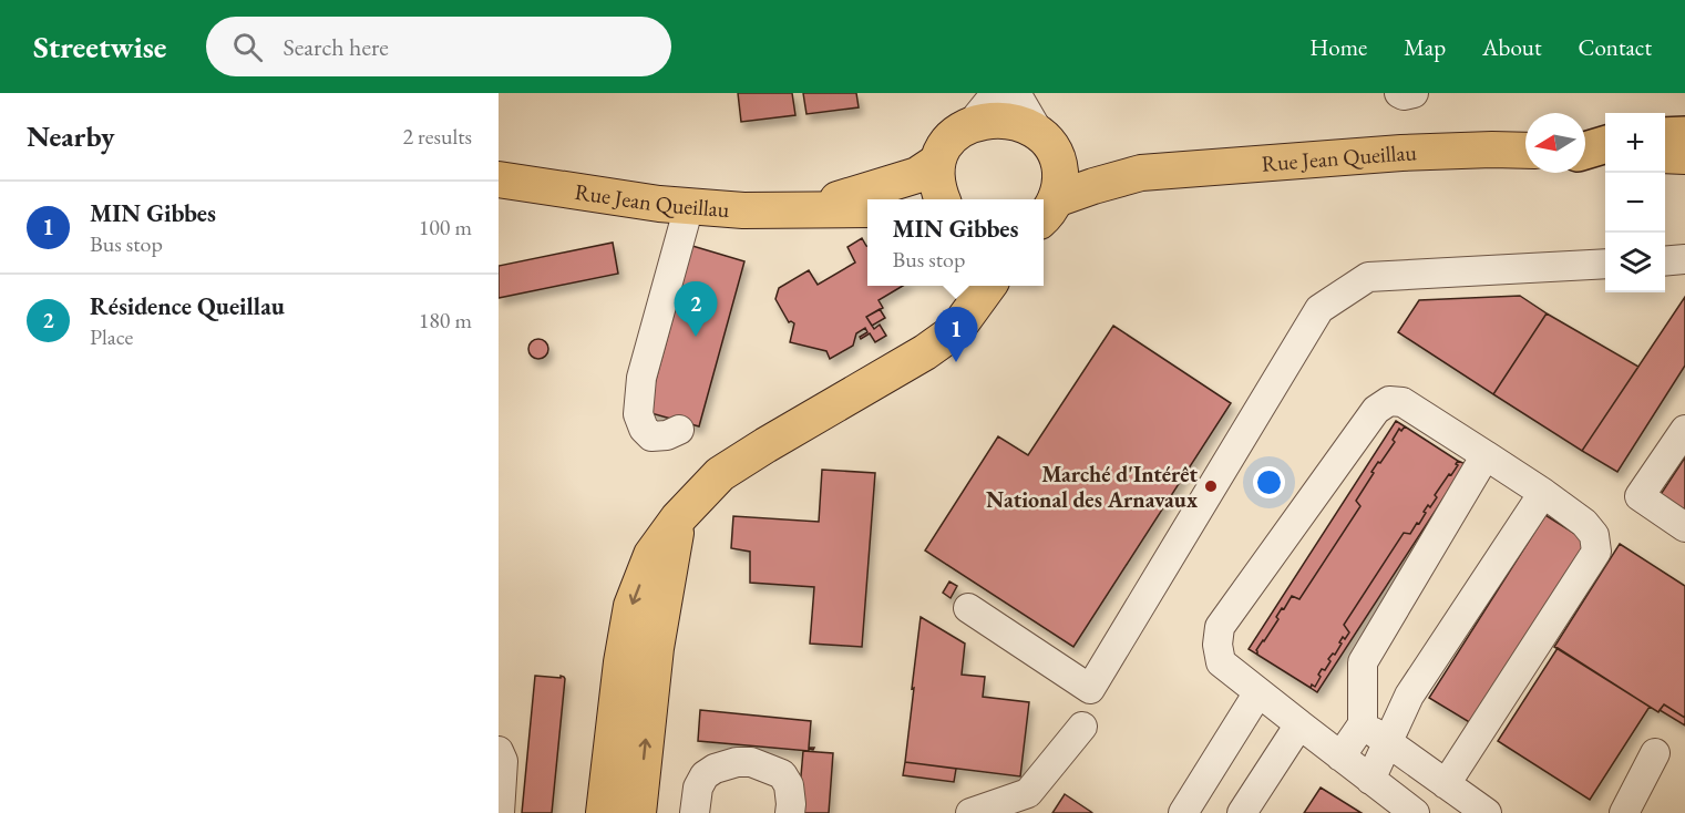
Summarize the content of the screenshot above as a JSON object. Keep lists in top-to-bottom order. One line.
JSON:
{"streets":{"main road":["Rue Jean Queillau"]},"places":["Marché d'Intérêt National des Arnavaux"],"north":"left","page":{"header":"Streetwise","search":"Search here","nav":["Home","Map","About","Contact"],"heading":["Nearby","2 results"],"map_buttons":["+","−"],"list":[{"mark":"1","name":"MIN Gibbes","note":"Bus stop","value":"100 m"},{"mark":"2","name":"Résidence Queillau","note":"Place","value":"180 m"}],"popup":["MIN Gibbes","Bus stop"],"pins":["2","1"]}}
